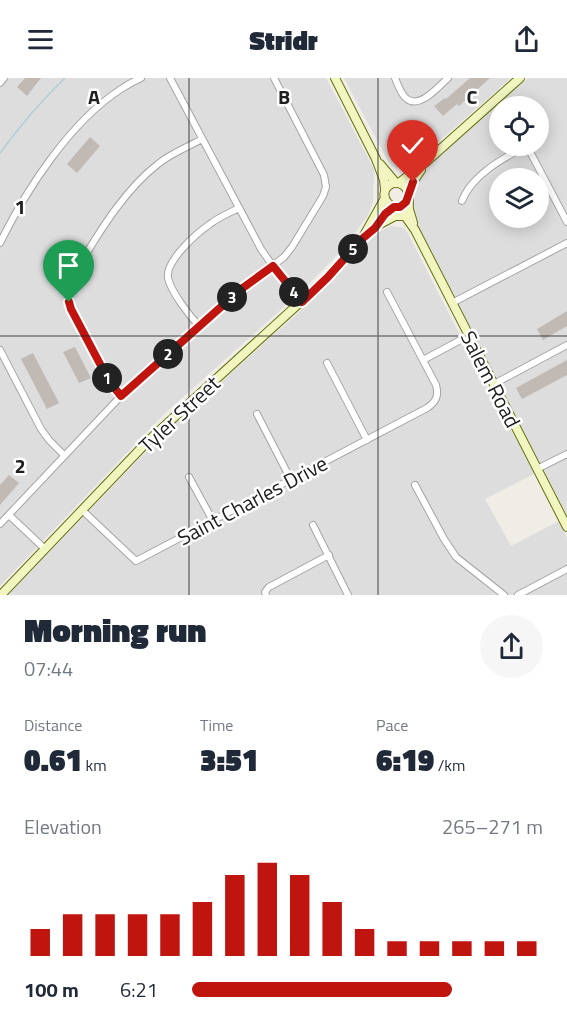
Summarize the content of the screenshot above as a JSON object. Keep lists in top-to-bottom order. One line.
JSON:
{"streets":{"street":["Salem Road","Tyler Street","Saint Charles Drive"]},"crossings":[["Salem Road","Tyler Street"],["Tyler Street","Saint Charles Drive"]],"page":{"header":"Stridr","pins":["5","4","3","2","1"],"heading":["Morning run","07:44"],"stats":[["Distance","0.61 km"],["Time","3:51"],["Pace","6:19 /km"]],"chart":["Elevation","265–271 m"],"list":[{"name":"100 m","note":"6:21"}]},"grid":{"columns":["A","B","C"],"rows":["1","2"]}}
